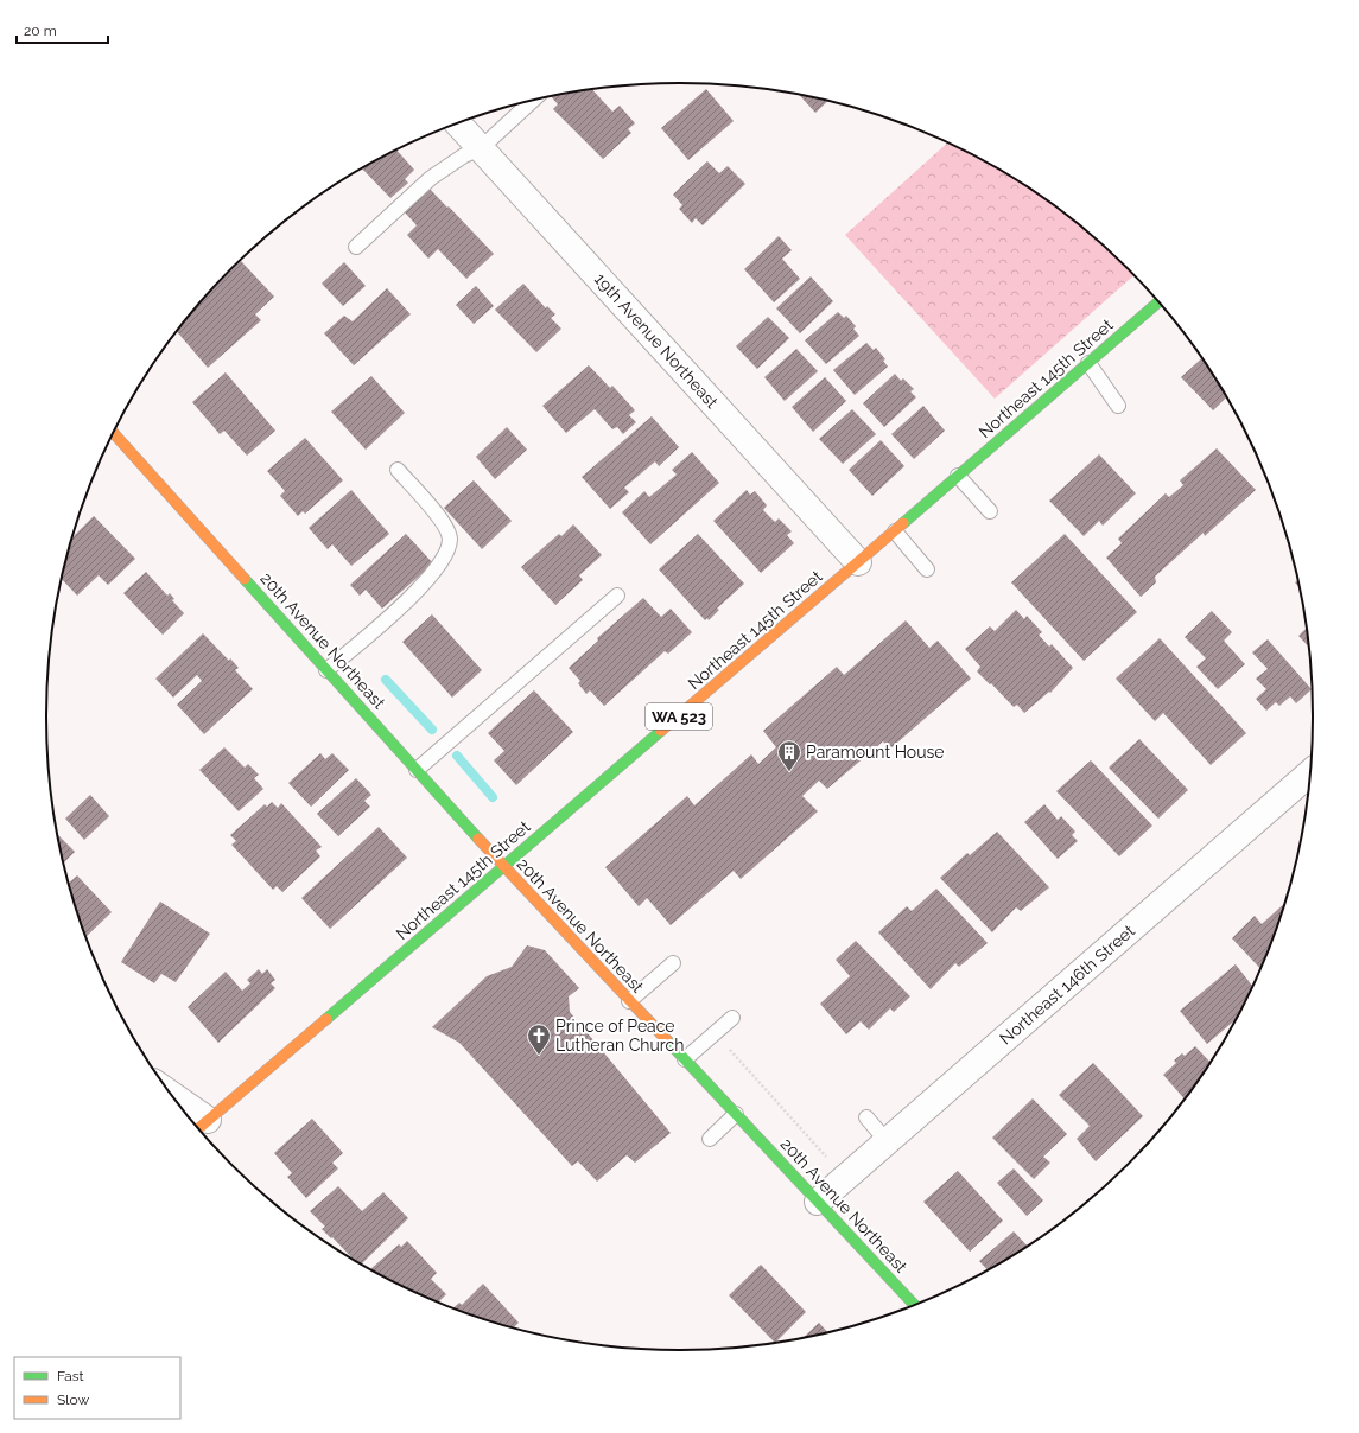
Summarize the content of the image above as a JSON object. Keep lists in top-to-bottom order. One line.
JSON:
{"streets":{"main road":["Northeast 145th Street","20th Avenue Northeast","WA 523"],"street":["19th Avenue Northeast","Northeast 146th Street"]},"crossings":[["19th Avenue Northeast","Northeast 145th Street"],["Northeast 145th Street","20th Avenue Northeast"],["20th Avenue Northeast","Northeast 146th Street"]],"places":{"building":["Paramount House"],"church":["Prince of Peace Lutheran Church"]},"legend":["Fast","Slow"],"scale_bar":"20 m"}
